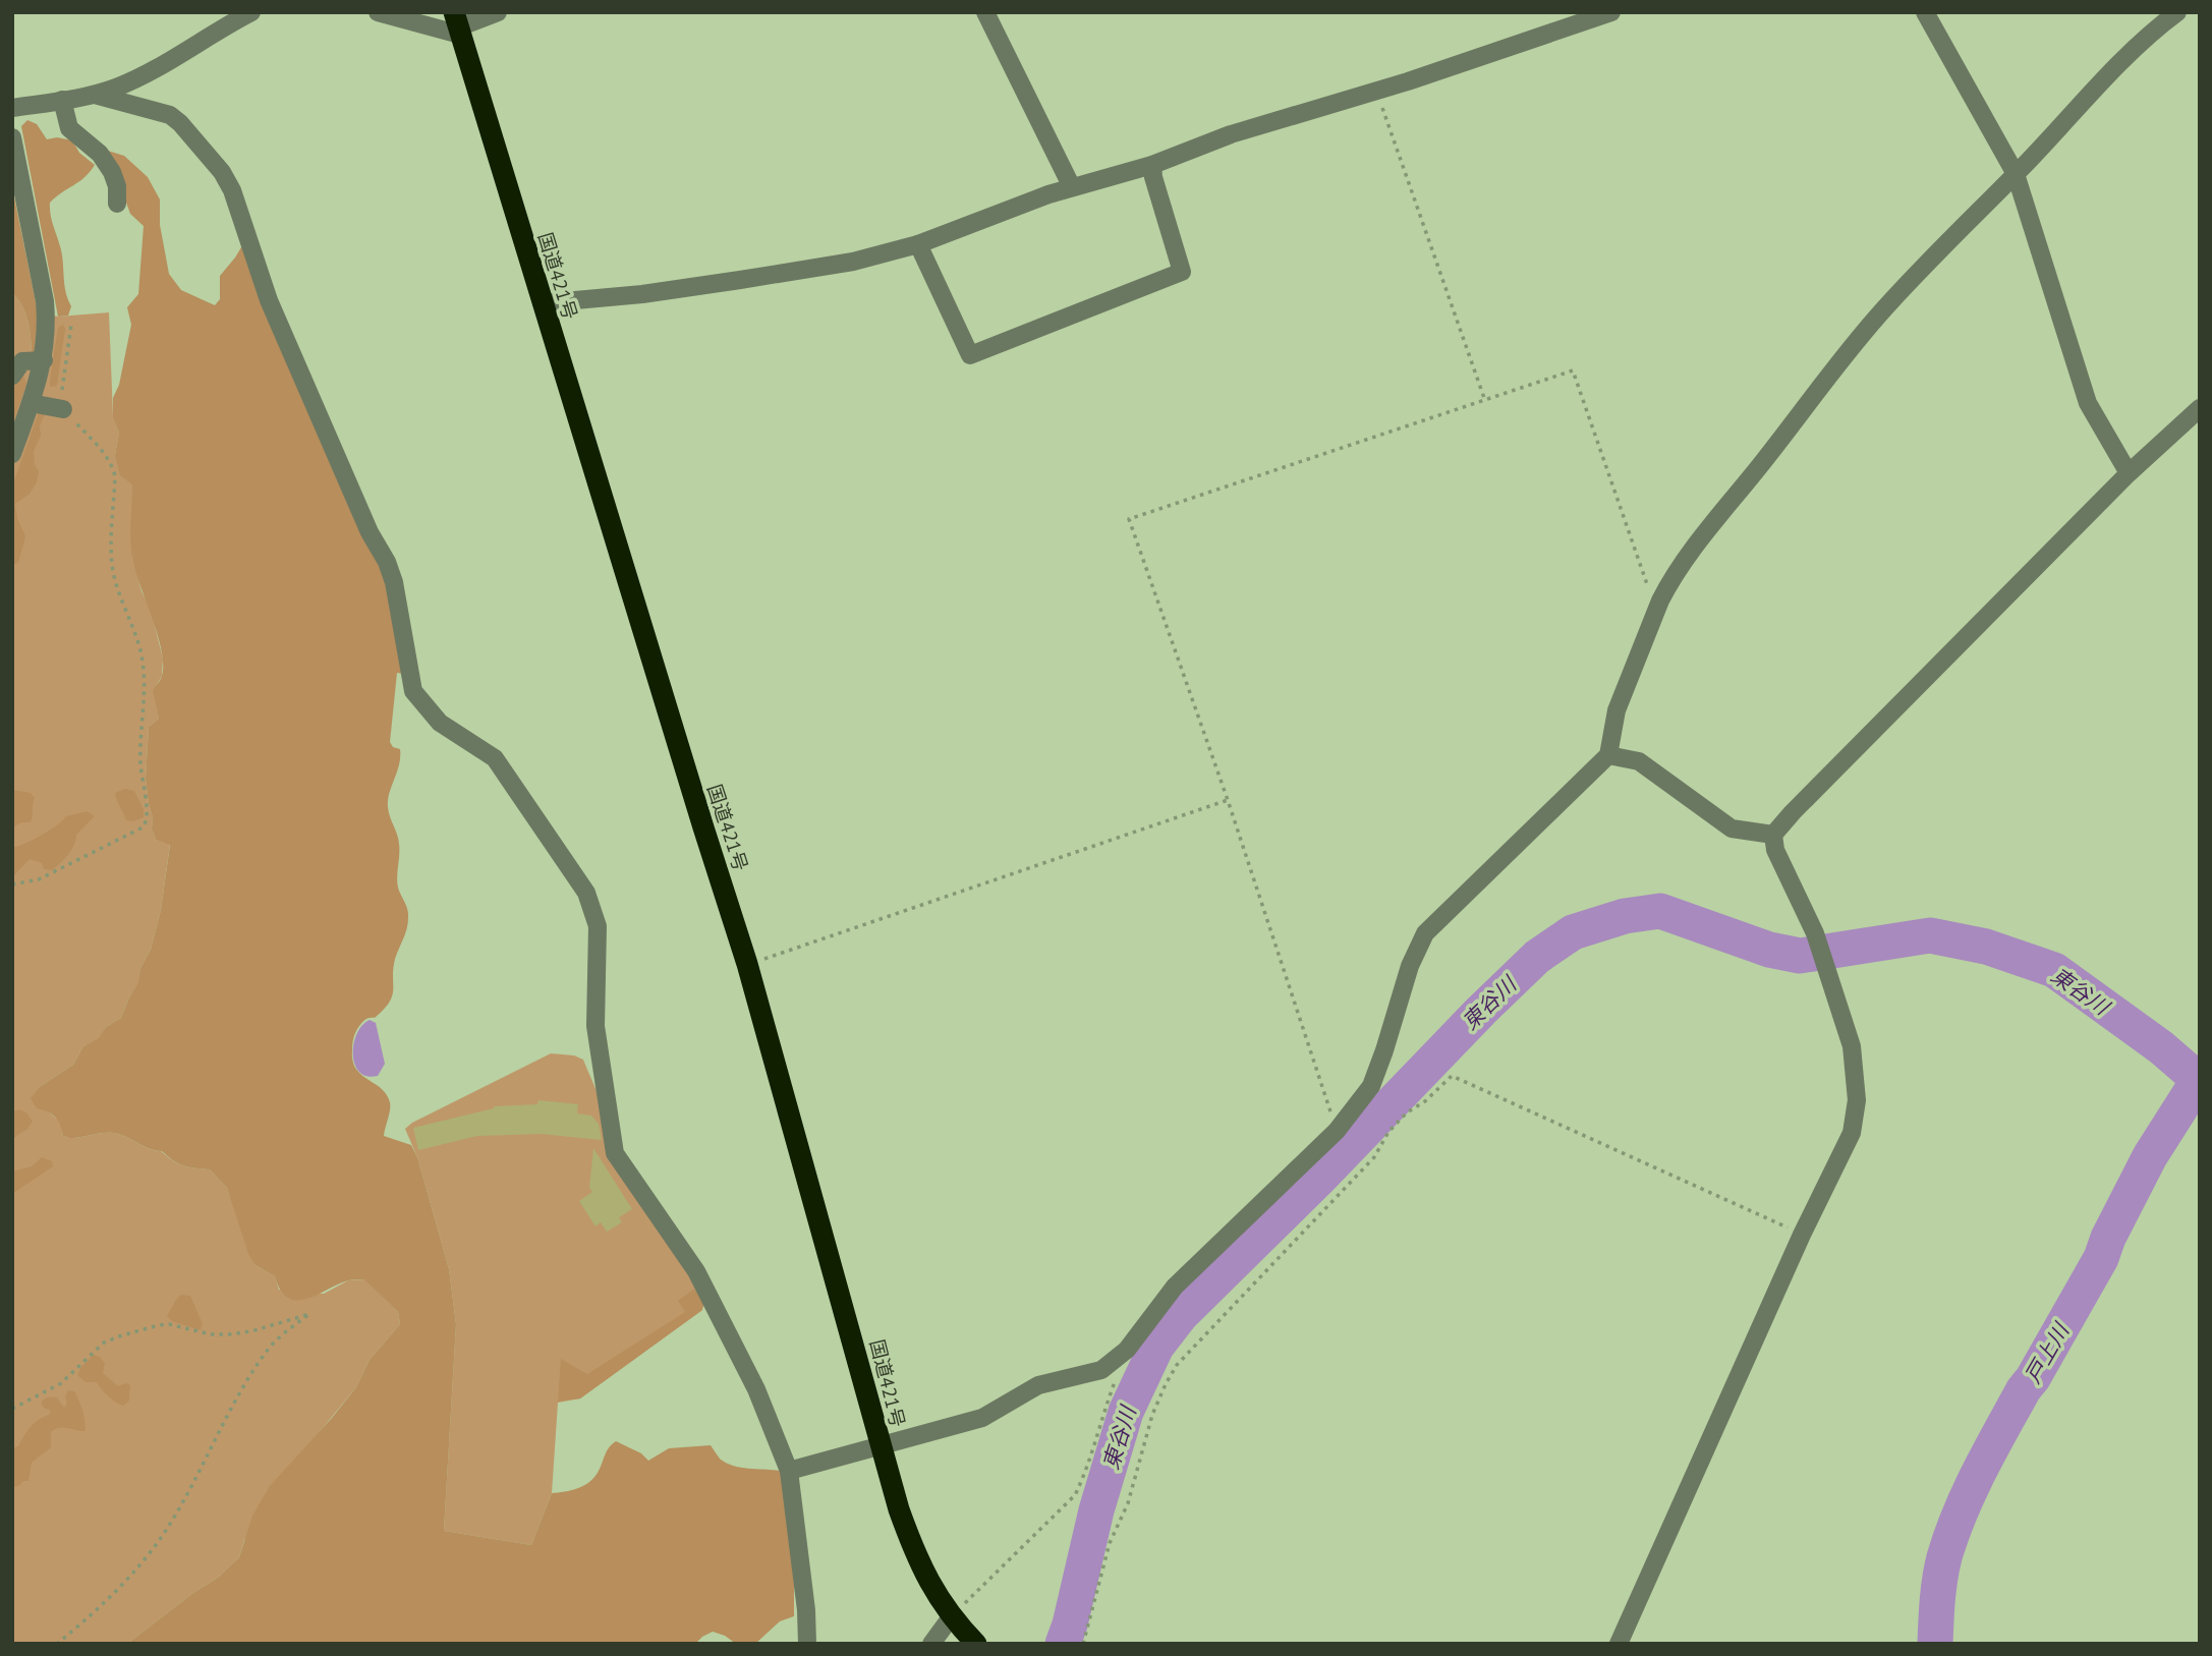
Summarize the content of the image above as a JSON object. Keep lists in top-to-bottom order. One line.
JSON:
{"streets":{"highway":["国道421号"]},"water":["東谷川","戸上川"]}
